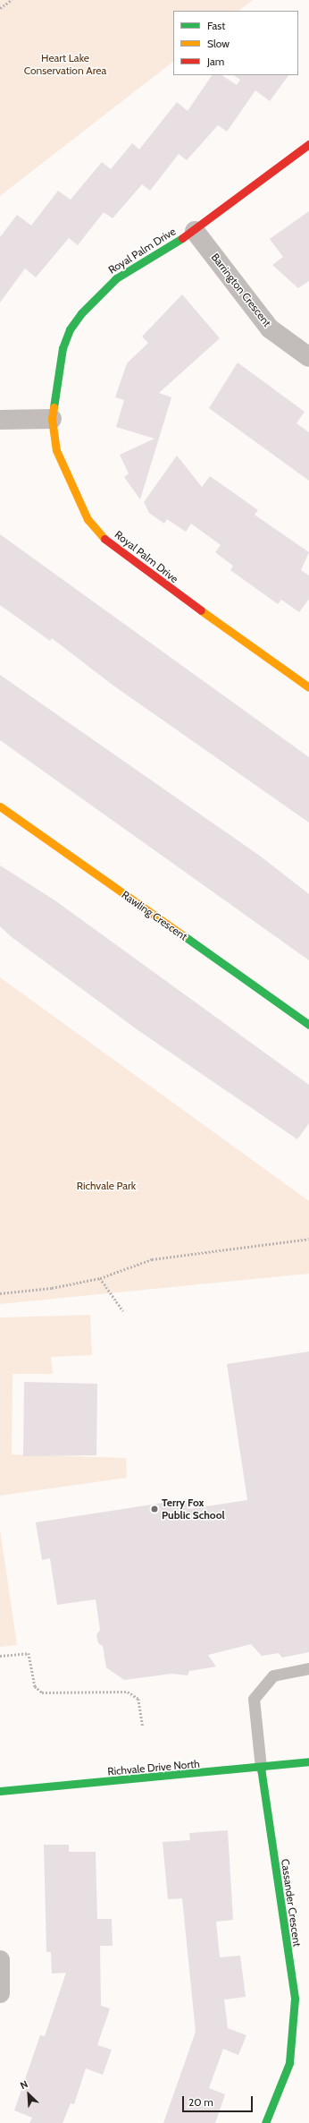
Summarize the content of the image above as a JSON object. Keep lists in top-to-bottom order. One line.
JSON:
{"streets":{"street":["Royal Palm Drive","Barrington Crescent","Rawling Crescent","Richvale Drive North","Cassander Crescent"]},"crossings":[["Royal Palm Drive","Barrington Crescent"],["Richvale Drive North","Cassander Crescent"]],"parks":["Heart Lake Conservation Area","Richvale Park"],"places":["Terry Fox Public School"],"legend":["Fast","Slow","Jam"],"scale_bar":"20 m","north":"top left"}
